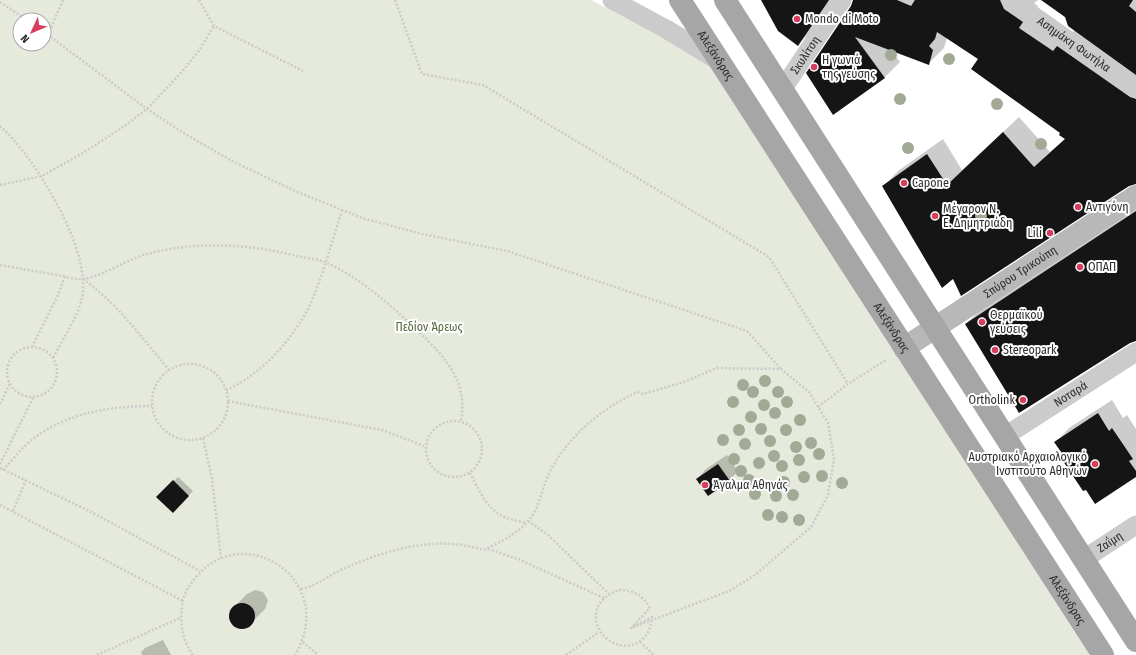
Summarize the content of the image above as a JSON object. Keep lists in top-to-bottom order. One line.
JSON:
{"streets":{"main road":["Αλεξάνδρας"],"street":["Ασημάκη Φωτήλα","Σκυλίτση","Σπύρου Τρικούπη","Νοταρά","Ζαΐμη"]},"crossings":[["Αλεξάνδρας","Σπύρου Τρικούπη"]],"parks":["Πεδίον Άρεως"],"places":["Mondo di Moto","Η γωνιά της γεύσης","Capone","Αντιγόνη","Μέγαρον Ν. Ε. Δημητριάδη","Lili","ΟΠΑΠ","Θερμαϊκού γεύσεις","Stereopark","Ortholink","Αυστριακό Αρχαιολογικό Ινστιτούτο Αθηνών","Άγαλμα Αθηνάς"],"north":"bottom left"}
